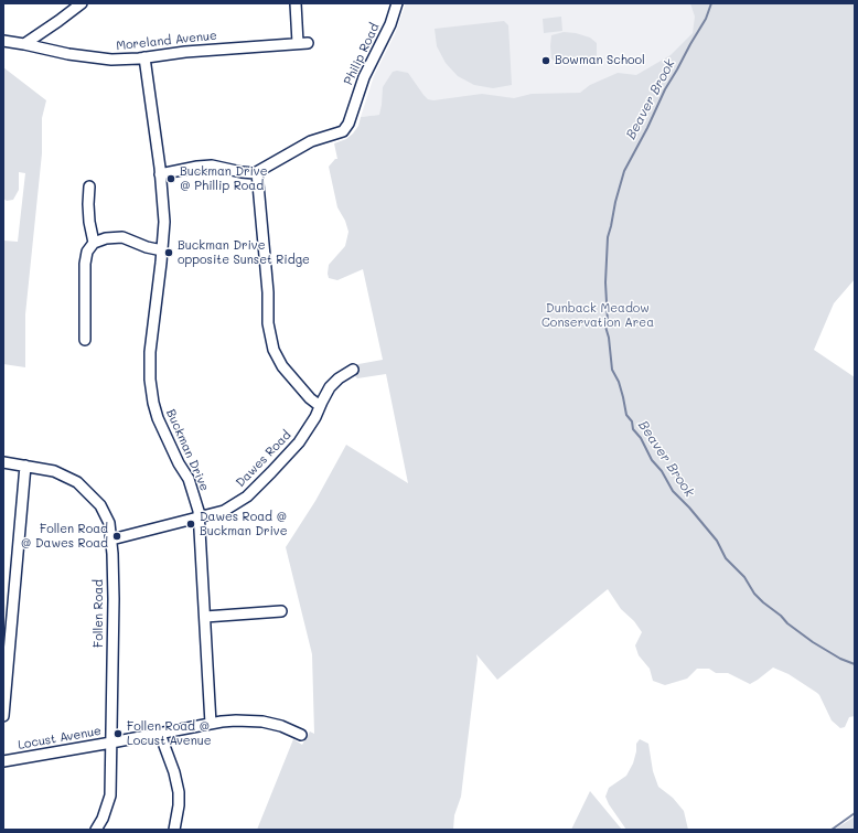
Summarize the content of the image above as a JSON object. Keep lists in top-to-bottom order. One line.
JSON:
{"streets":{"street":["Moreland Avenue","Philip Road","Buckman Drive","Dawes Road","Follen Road","Locust Avenue"]},"crossings":[["Moreland Avenue","Buckman Drive"],["Buckman Drive","Dawes Road"],["Buckman Drive","Locust Avenue"],["Dawes Road","Follen Road"],["Follen Road","Locust Avenue"]],"water":["Beaver Brook"],"parks":["Dunback Meadow Conservation Area"],"places":["Bowman School","Buckman Drive @ Phillip Road","Buckman Drive opposite Sunset Ridge","Dawes Road @ Buckman Drive","Follen Road @ Dawes Road","Follen Road @ Locust Avenue"]}
